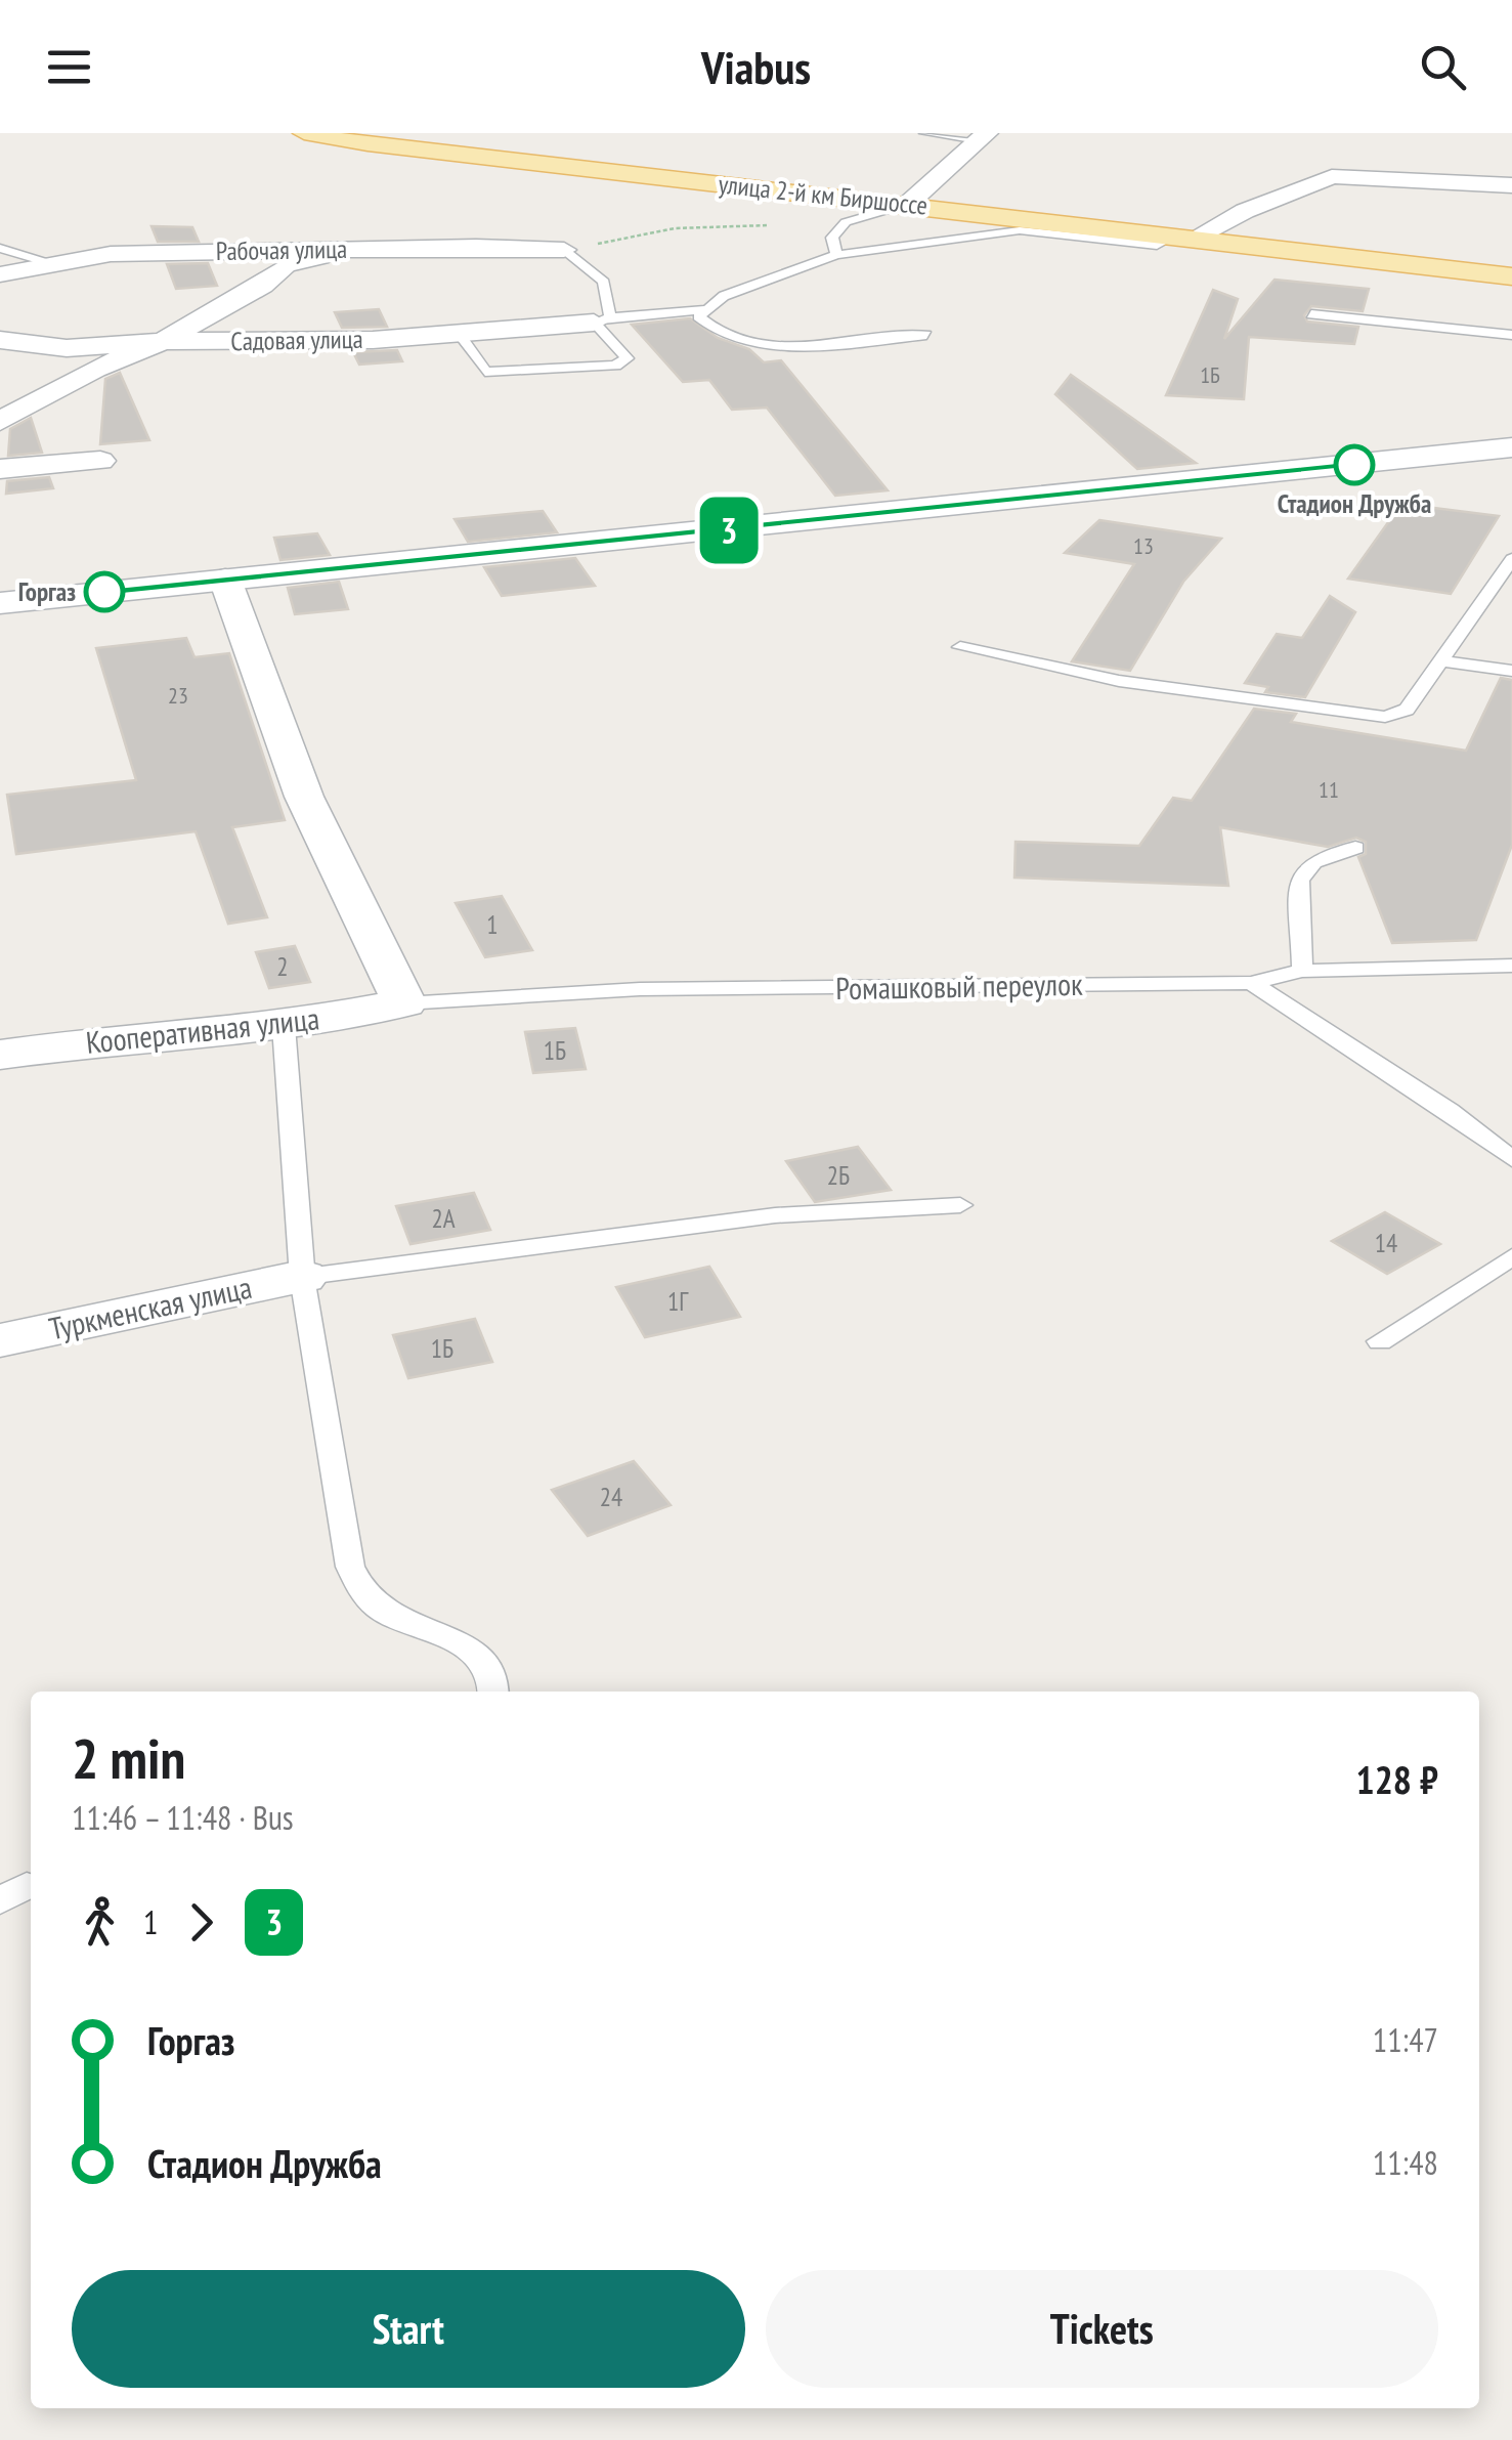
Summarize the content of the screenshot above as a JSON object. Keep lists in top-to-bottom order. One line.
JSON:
{"streets":{"main road":["улица 2-й км Биршоссе"],"street":["Рабочая улица","Садовая улица","Кооперативная улица","Туркменская улица"],"lane":["Ромашковый переулок"]},"crossings":[["Ромашковый переулок","Кооперативная улица"]],"places":["Стадион Дружба","Горгаз"],"lines":["bus line 3"],"house_numbers":["1Б","13","23","11","1","2","1Б","2Б","2А","14","1Г","1Б","24"],"page":{"header":"Viabus","on_map":"3","heading":["2 min","11:46 – 11:48 · Bus","128 ₽"],"legs":["1","3"],"list":[{"name":"Горгаз","value":"11:47"},{"name":"Стадион Дружба","value":"11:48"}],"buttons":["Start","Tickets"]}}
